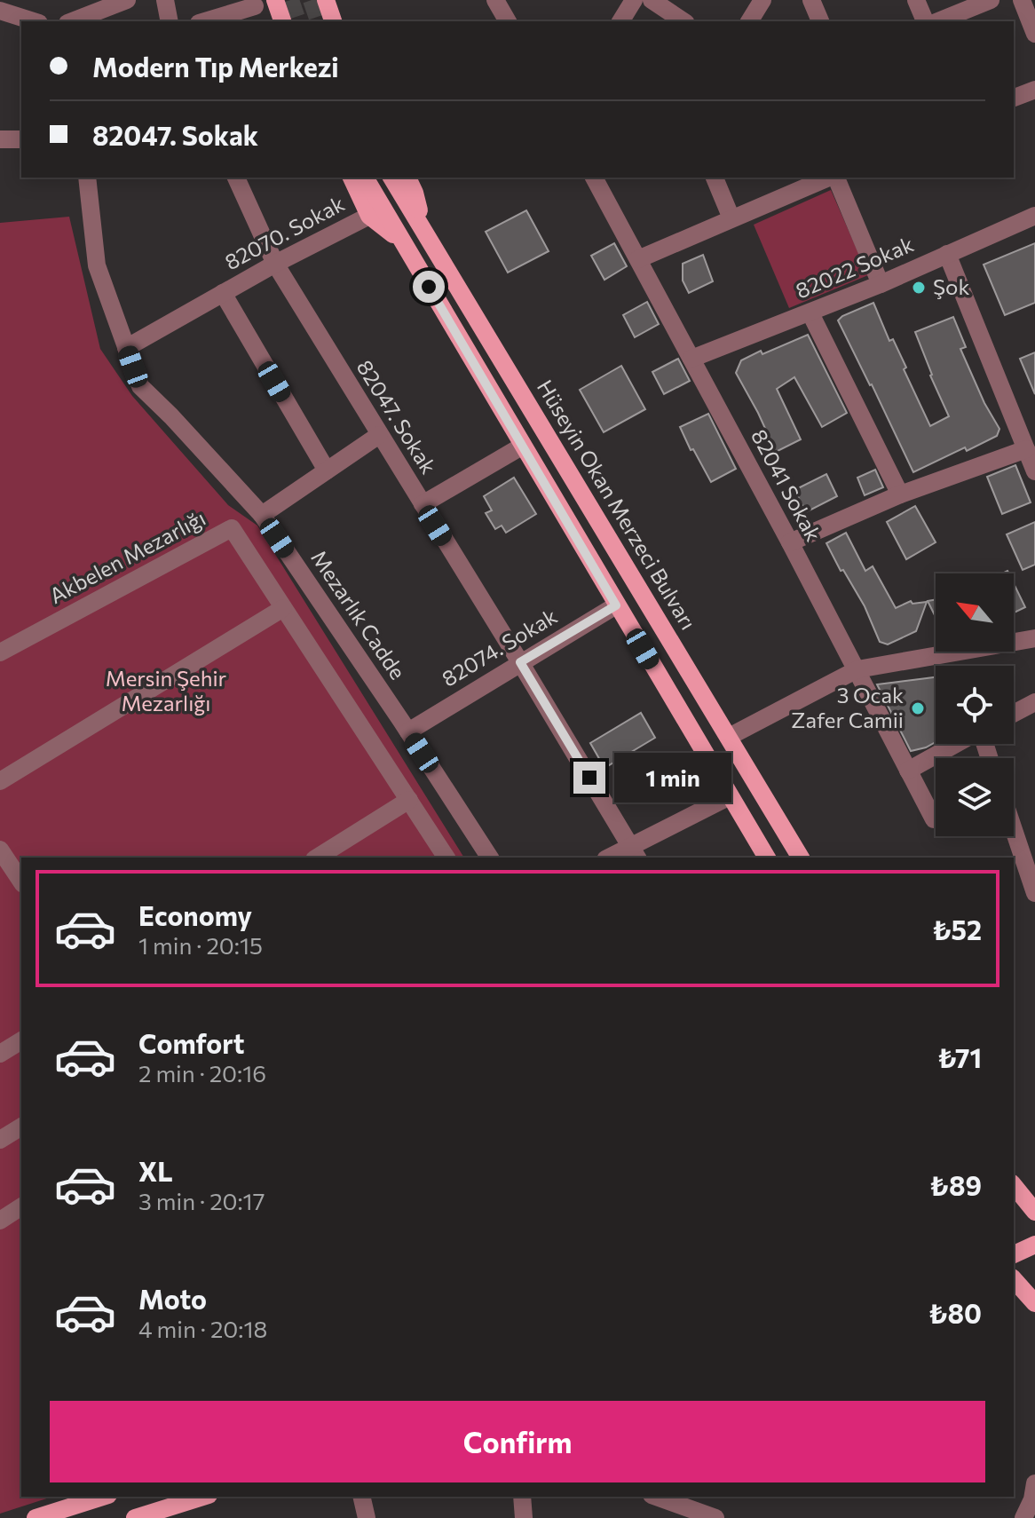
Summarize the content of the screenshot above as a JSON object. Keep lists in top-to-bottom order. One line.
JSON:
{"streets":{"main road":["Hüseyin Okan Merzeci Bulvarı"],"street":["82070. Sokak","82022 Sokak","82047. Sokak","82041 Sokak","Akbelen Mezarlığı","Mezarlık Cadde","82074. Sokak"]},"crossings":[["82070. Sokak","82047. Sokak"],["82070. Sokak","Mezarlık Cadde"],["82022 Sokak","82041 Sokak"],["82047. Sokak","82074. Sokak"],["Mezarlık Cadde","82074. Sokak"]],"parks":["Mersin Şehir Mezarlığı"],"places":["Şok","3 Ocak Zafer Camii"],"north":"top left","page":{"banner":["Modern Tıp Merkezi","82047. Sokak"],"bubble":"1 min","list":[{"name":"Economy","note":"1 min · 20:15","value":"₺52"},{"name":"Comfort","note":"2 min · 20:16","value":"₺71"},{"name":"XL","note":"3 min · 20:17","value":"₺89"},{"name":"Moto","note":"4 min · 20:18","value":"₺80"}],"buttons":"Confirm"}}
